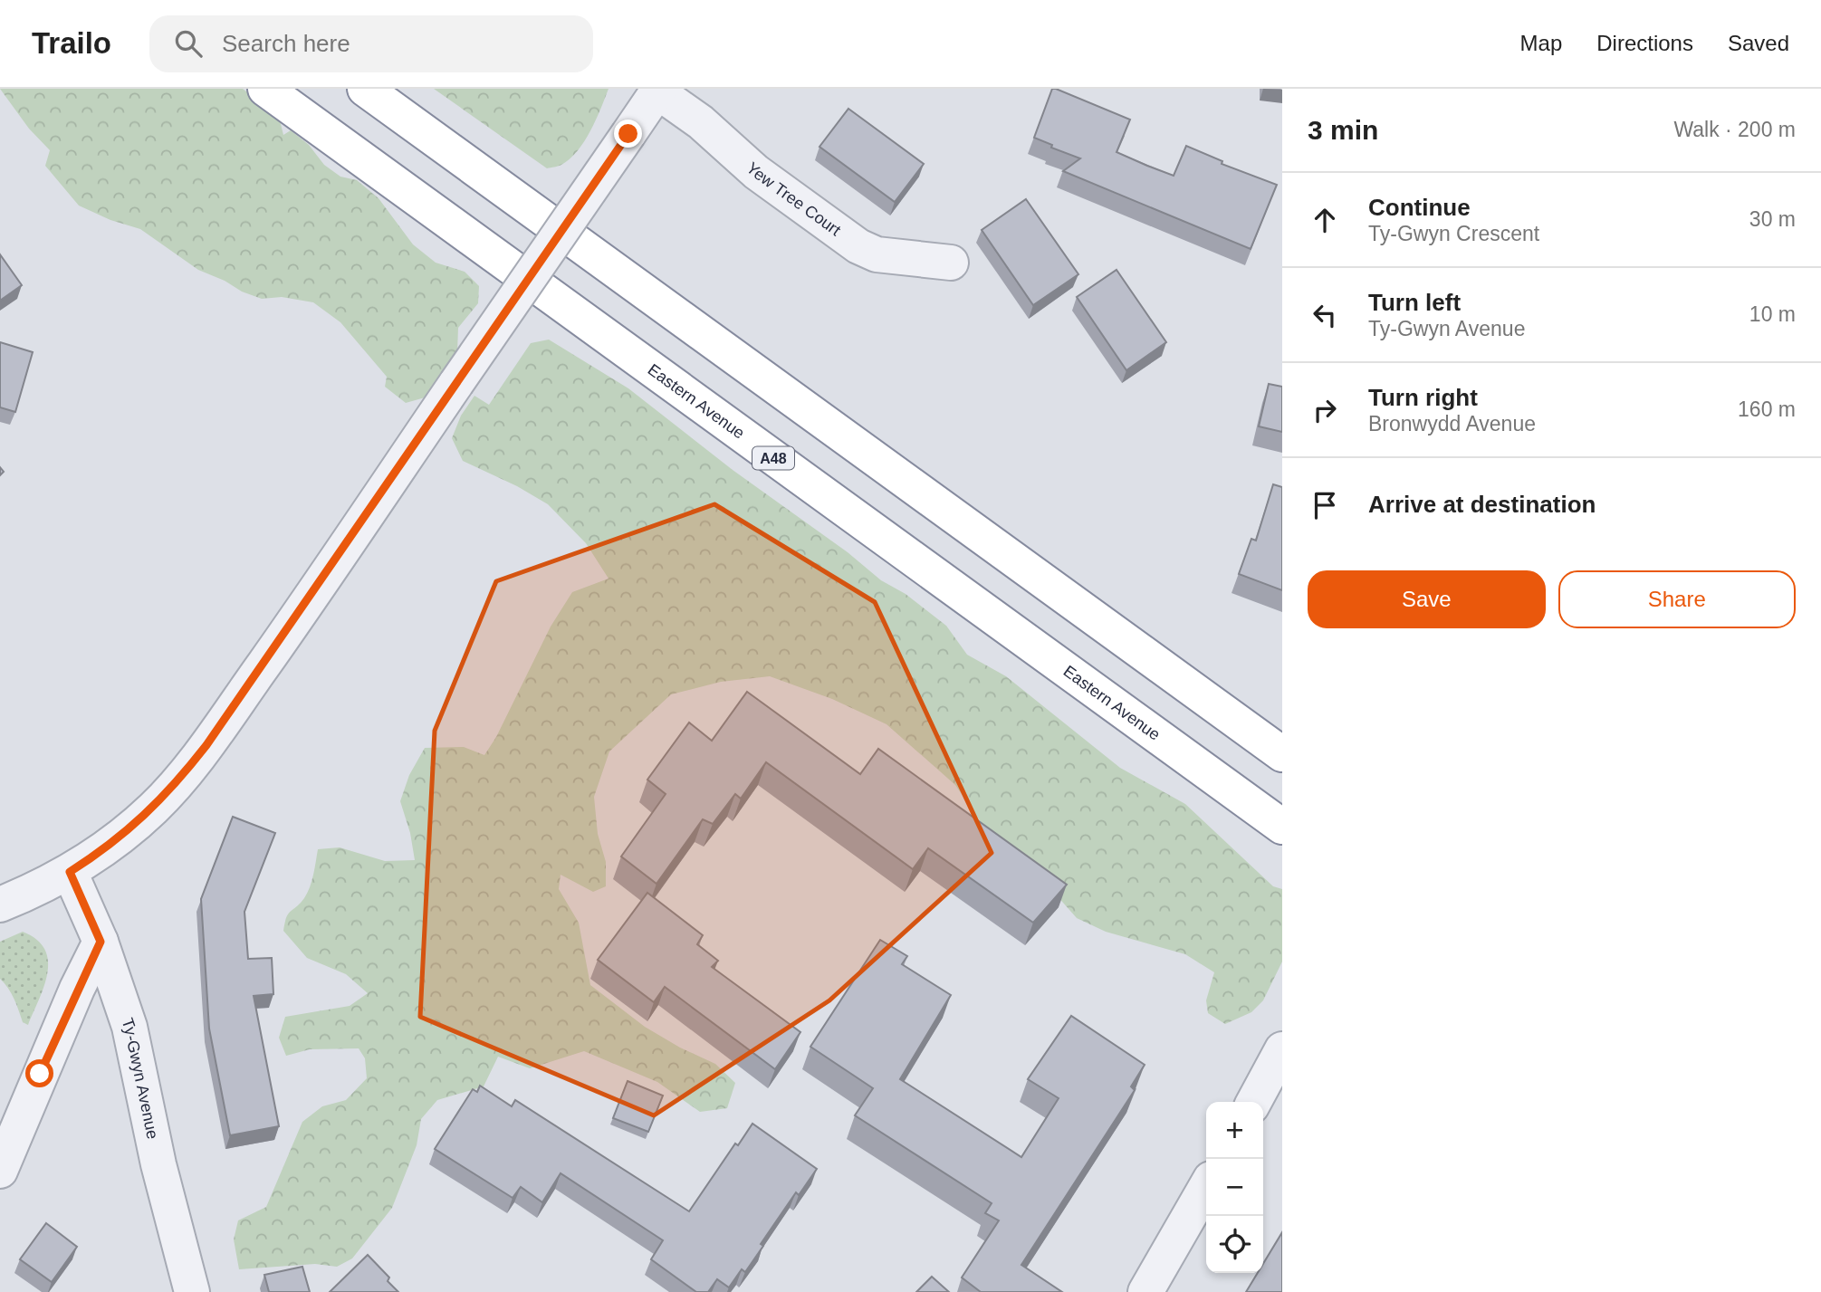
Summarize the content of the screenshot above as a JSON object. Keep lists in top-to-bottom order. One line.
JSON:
{"streets":{"highway":["Eastern Avenue","A48"],"street":["Yew Tree Court","Ty-Gwyn Avenue"]},"page":{"header":"Trailo","search":"Search here","nav":["Map","Directions","Saved"],"heading":["3 min","Walk · 200 m"],"list":[["Continue","Ty-Gwyn Crescent","30 m"],["Turn left","Ty-Gwyn Avenue","10 m"],["Turn right","Bronwydd Avenue","160 m"],"Arrive at destination"],"buttons":["Save","Share"],"map_buttons":["+","−"]}}
